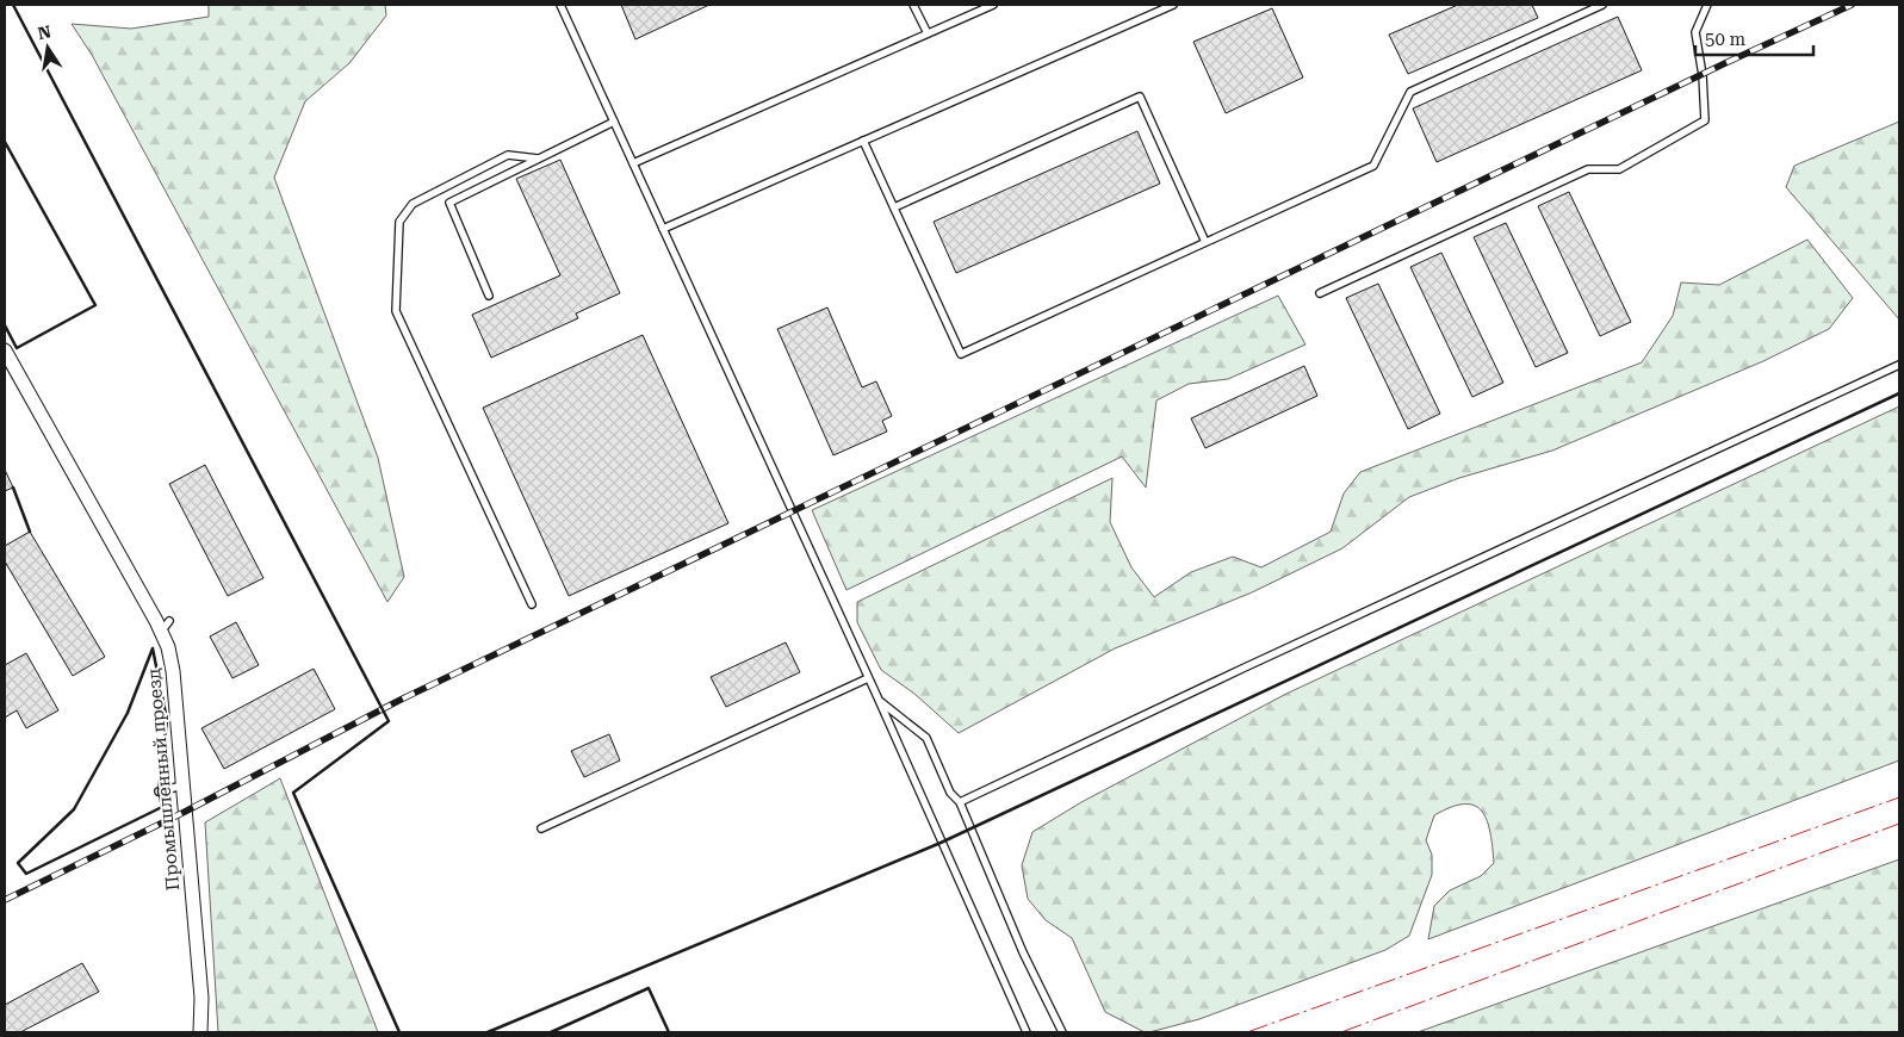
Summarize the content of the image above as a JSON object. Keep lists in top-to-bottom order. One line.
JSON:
{"streets":{"street":["Промышленный проезд"]},"scale_bar":"50 m","north":"top"}
